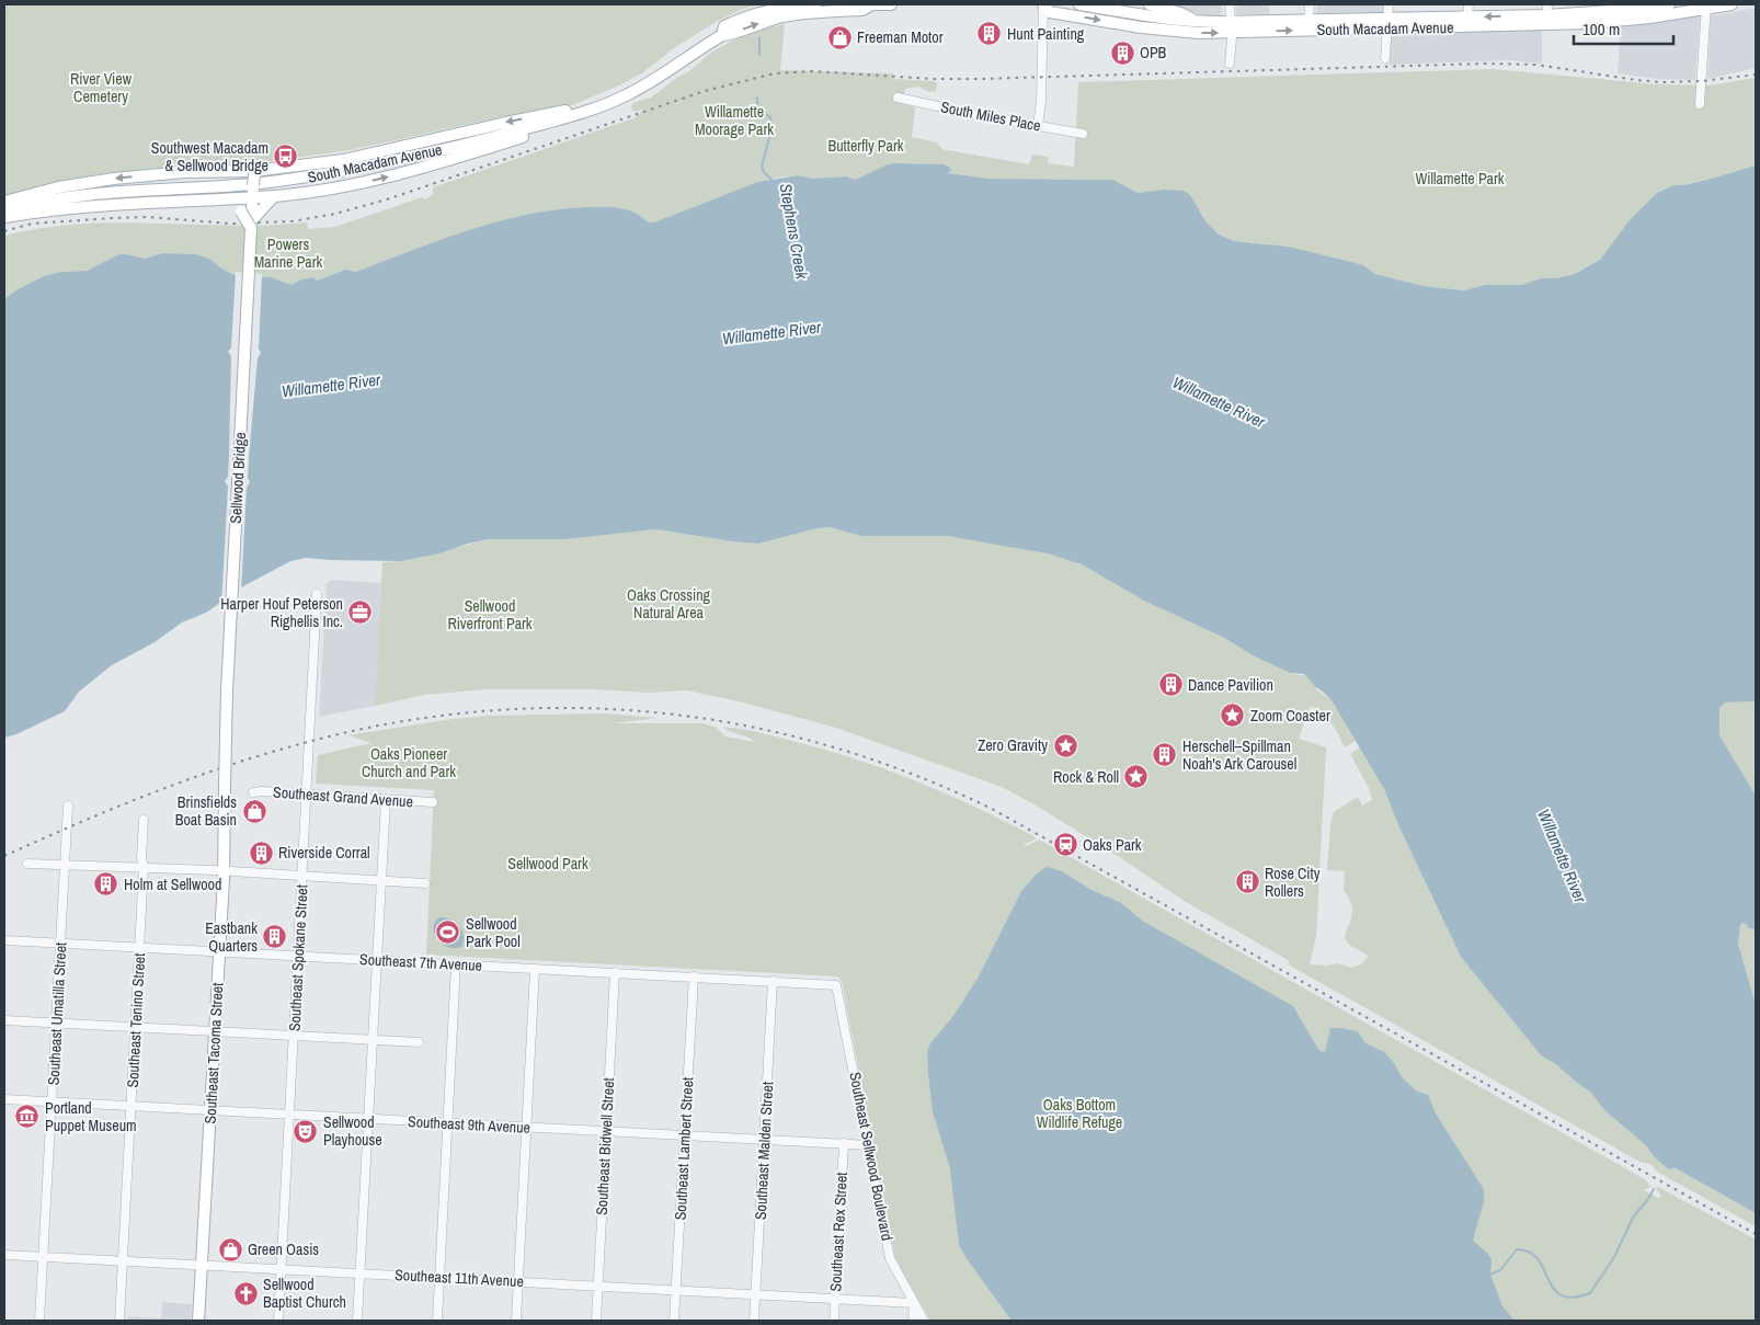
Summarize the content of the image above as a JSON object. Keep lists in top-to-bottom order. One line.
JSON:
{"streets":{"main road":["South Macadam Avenue","Sellwood Bridge","Southeast Tacoma Street"],"street":["South Miles Place","Southeast Grand Avenue","Southeast Spokane Street","Southeast 7th Avenue","Southeast Umatilla Street","Southeast Tenino Street","Southeast 9th Avenue","Southeast Bidwell Street","Southeast Lambert Street","Southeast Malden Street","Southeast Sellwood Boulevard","Southeast Rex Street","Southeast 11th Avenue"]},"crossings":[["Sellwood Bridge","Southeast Tacoma Street"],["Southeast Grand Avenue","Southeast Spokane Street"],["Southeast Spokane Street","Southeast 7th Avenue"],["Southeast Spokane Street","Southeast 9th Avenue"],["Southeast Spokane Street","Southeast 11th Avenue"],["Southeast 7th Avenue","Southeast Umatilla Street"],["Southeast 7th Avenue","Southeast Tenino Street"],["Southeast 7th Avenue","Southeast Tacoma Street"],["Southeast 7th Avenue","Southeast Bidwell Street"],["Southeast 7th Avenue","Southeast Lambert Street"],["Southeast 7th Avenue","Southeast Malden Street"],["Southeast 7th Avenue","Southeast Sellwood Boulevard"],["Southeast Umatilla Street","Southeast 9th Avenue"],["Southeast Umatilla Street","Southeast 11th Avenue"],["Southeast Tenino Street","Southeast 9th Avenue"],["Southeast Tenino Street","Southeast 11th Avenue"],["Southeast Tacoma Street","Southeast 9th Avenue"],["Southeast Tacoma Street","Southeast 11th Avenue"],["Southeast 9th Avenue","Southeast Bidwell Street"],["Southeast 9th Avenue","Southeast Lambert Street"],["Southeast 9th Avenue","Southeast Malden Street"],["Southeast 9th Avenue","Southeast Sellwood Boulevard"],["Southeast 9th Avenue","Southeast Rex Street"],["Southeast Bidwell Street","Southeast 11th Avenue"],["Southeast Lambert Street","Southeast 11th Avenue"],["Southeast Malden Street","Southeast 11th Avenue"],["Southeast Sellwood Boulevard","Southeast 11th Avenue"],["Southeast Rex Street","Southeast 11th Avenue"]],"water":["Stephens Creek","Willamette River"],"parks":["River View Cemetery","Willamette Moorage Park","Butterfly Park","Willamette Park","Powers Marine Park","Oaks Crossing Natural Area","Sellwood Riverfront Park","Oaks Pioneer Church and Park","Sellwood Park","Oaks Bottom Wildlife Refuge"],"places":{"building":["Hunt Painting","OPB","Dance Pavilion","Herschell–Spillman Noah's Ark Carousel","Riverside Corral","Rose City Rollers","Holm at Sellwood","Eastbank Quarters"],"shop":["Freeman Motor","Brinsfields Boat Basin","Green Oasis"],"bus stop":["Southwest Macadam & Sellwood Bridge"],"office":["Harper Houf Peterson Righellis Inc."],"place":["Zoom Coaster","Zero Gravity","Rock & Roll"],"station":["Oaks Park"],"sports":["Sellwood Park Pool"],"museum":["Portland Puppet Museum"],"theatre":["Sellwood Playhouse"],"church":["Sellwood Baptist Church"]},"scale_bar":"100 m"}
